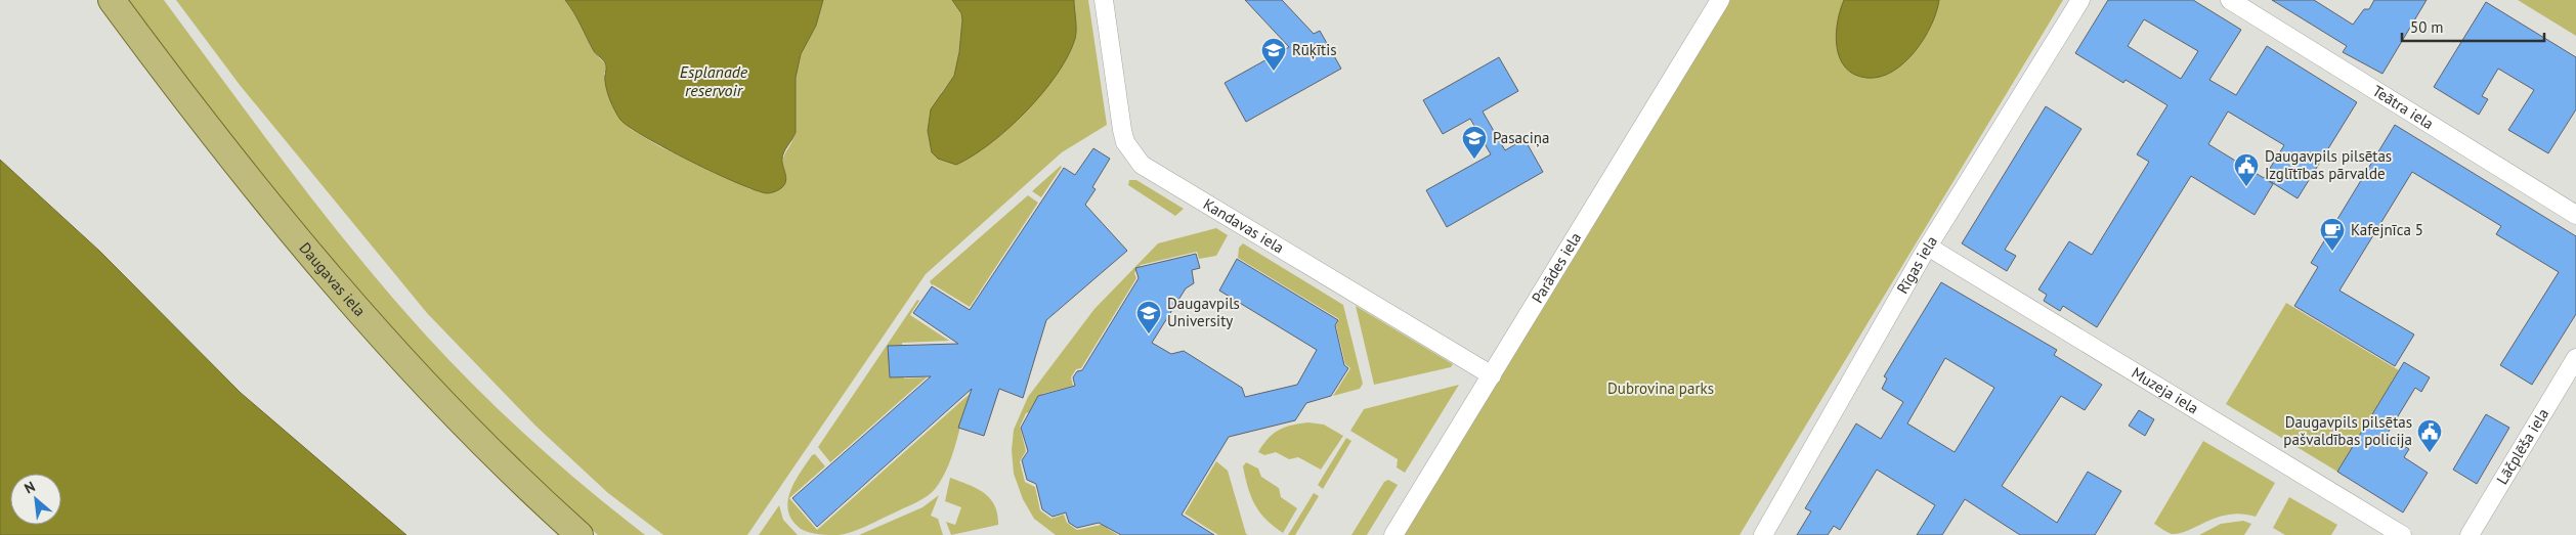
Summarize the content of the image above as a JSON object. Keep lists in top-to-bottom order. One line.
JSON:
{"streets":{"main road":["Daugavas iela"],"street":["Teātra iela","Kandavas iela","Rīgas iela","Parādes iela","Muzeja iela","Lāčplēša iela"]},"crossings":[["Kandavas iela","Parādes iela"],["Rīgas iela","Muzeja iela"]],"water":["Esplanade reservoir"],"parks":["Dubrovina parks"],"places":{"school or university":["Rūķītis","Pasaciņa","Daugavpils University"],"public building":["Daugavpils pilsētas Izglītības pārvalde","Daugavpils pilsētas pašvaldības policija"],"cafe":["Kafejnīca 5"]},"scale_bar":"50 m","north":"top left"}
